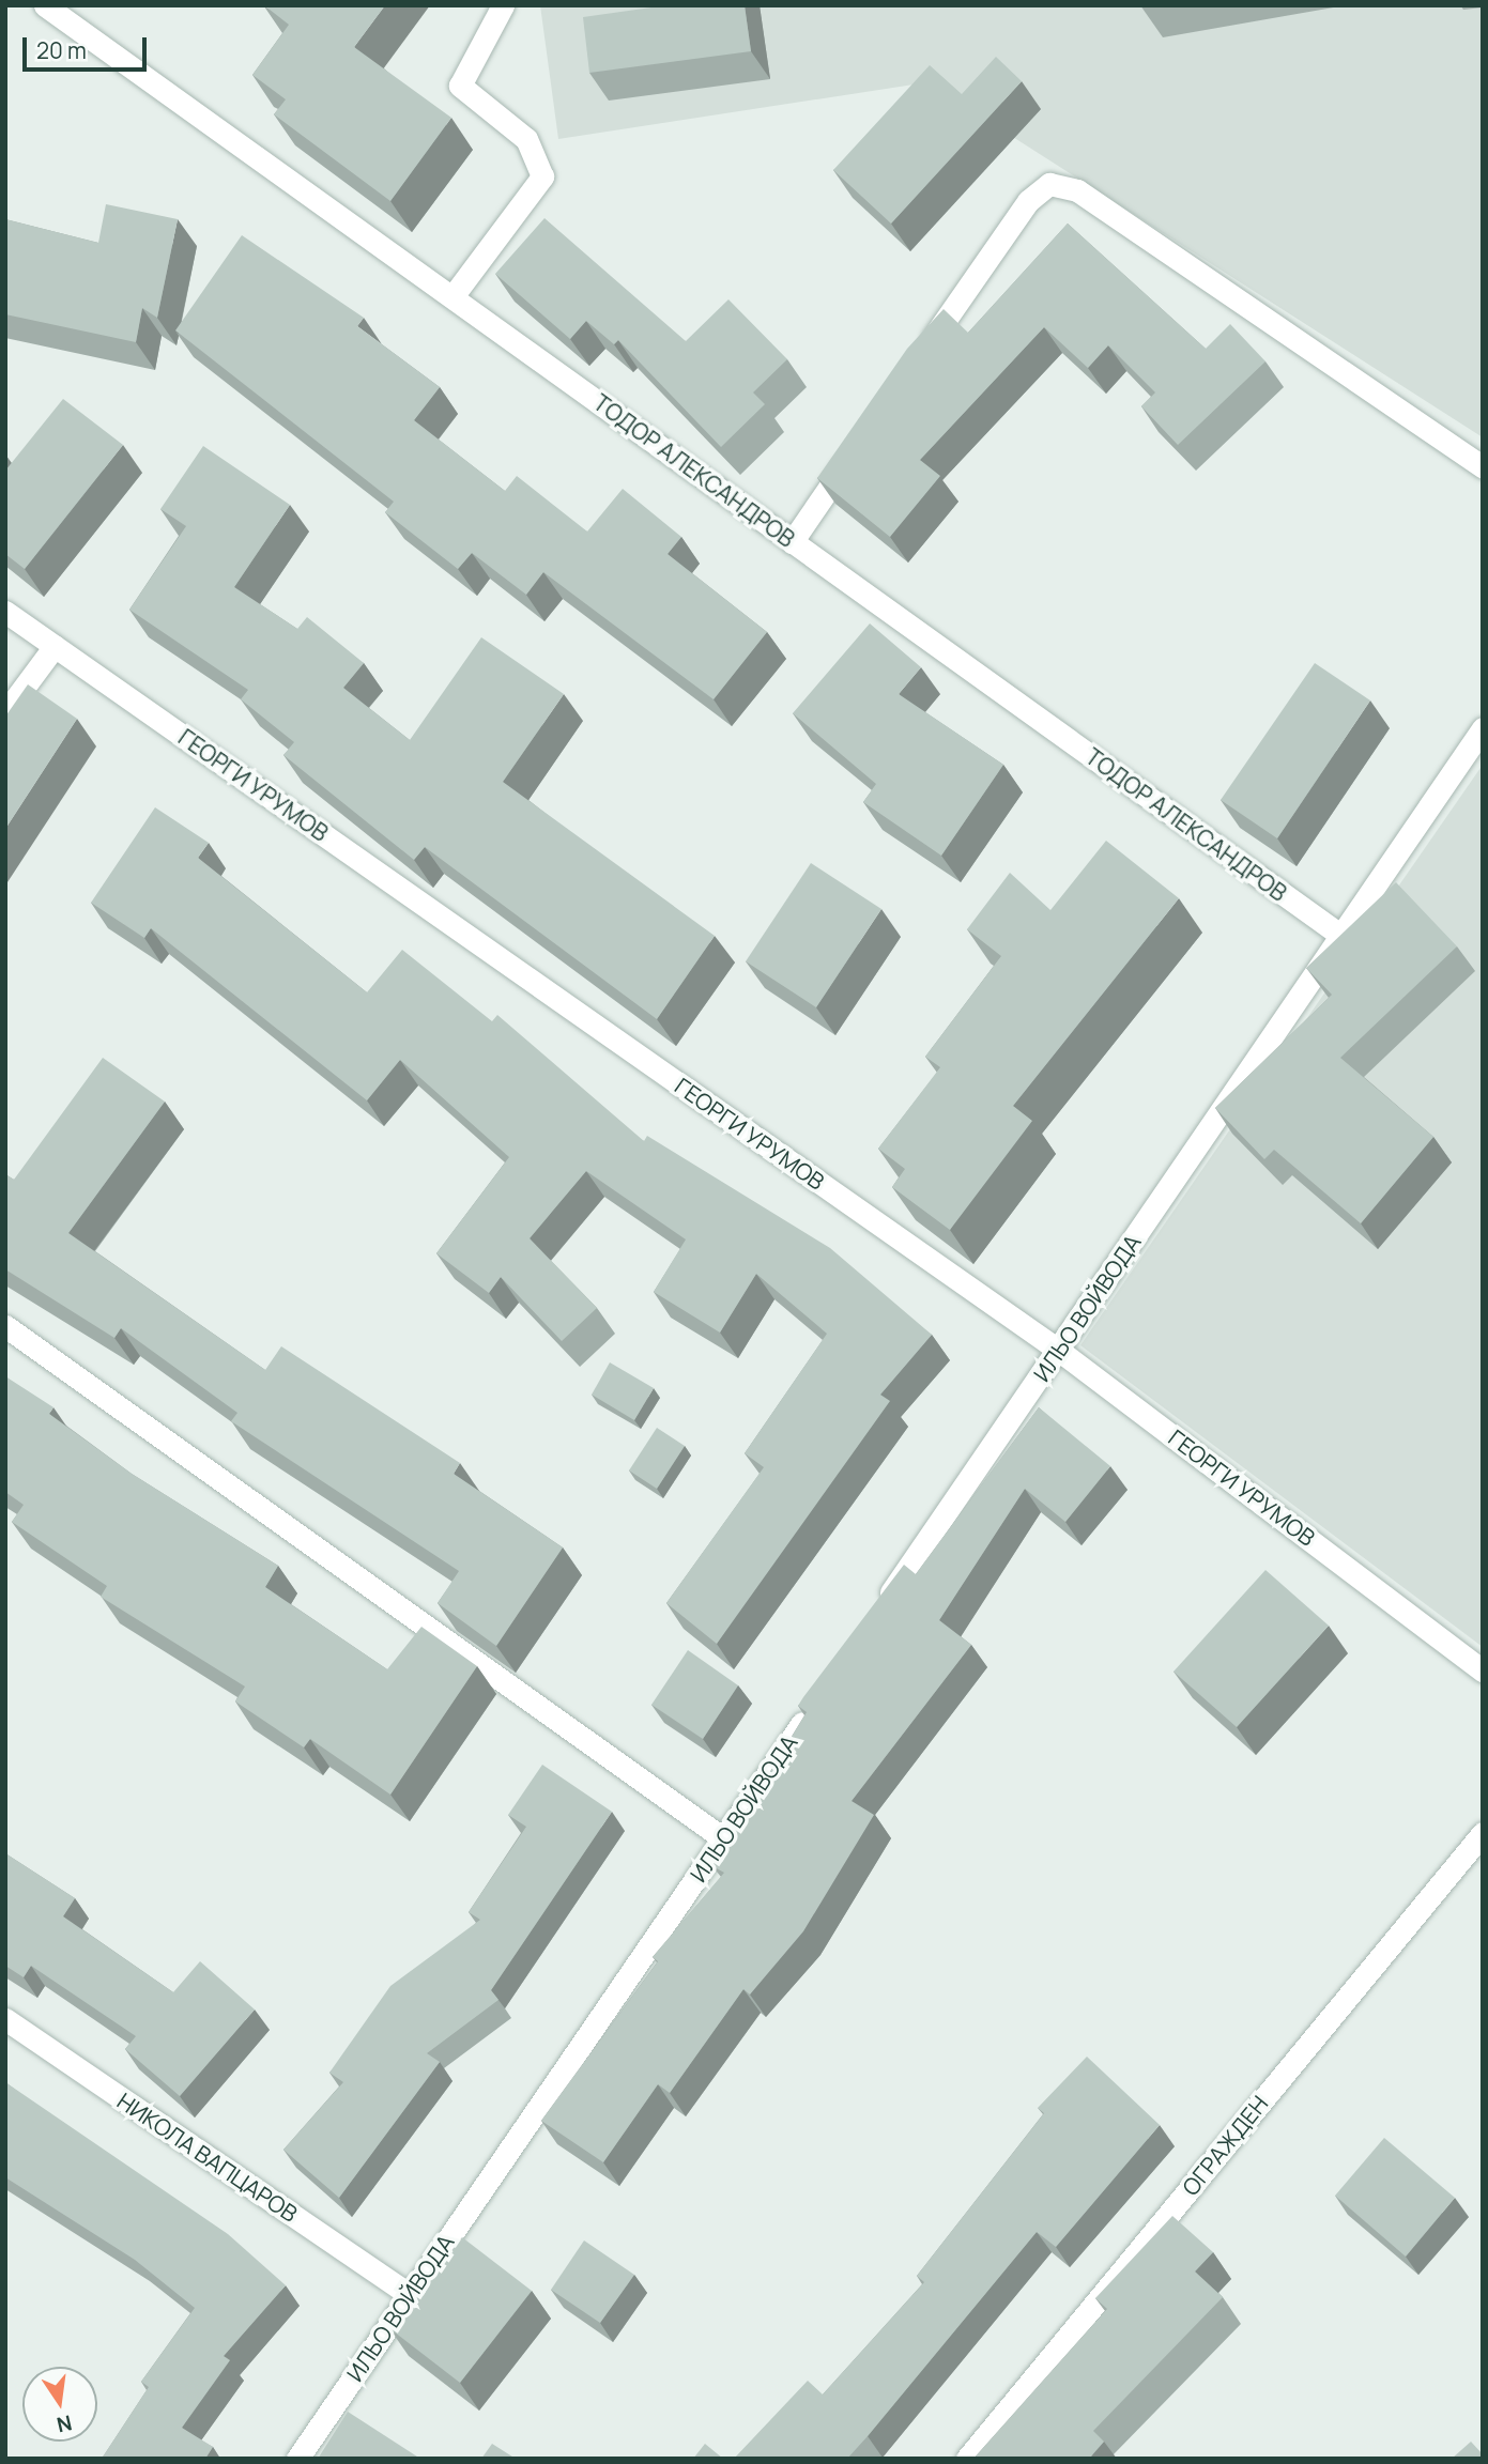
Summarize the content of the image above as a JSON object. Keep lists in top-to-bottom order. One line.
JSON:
{"streets":{"street":["ТОДОР АЛЕКСАНДРОВ","ГЕОРГИ УРУМОВ","ИЛЬО ВОЙВОДА","ОГРАЖДЕН","НИКОЛА ВАПЦАРОВ"]},"crossings":[["ТОДОР АЛЕКСАНДРОВ","ИЛЬО ВОЙВОДА"],["ГЕОРГИ УРУМОВ","ИЛЬО ВОЙВОДА"],["ИЛЬО ВОЙВОДА","НИКОЛА ВАПЦАРОВ"]],"scale_bar":"20 m","north":"bottom"}
